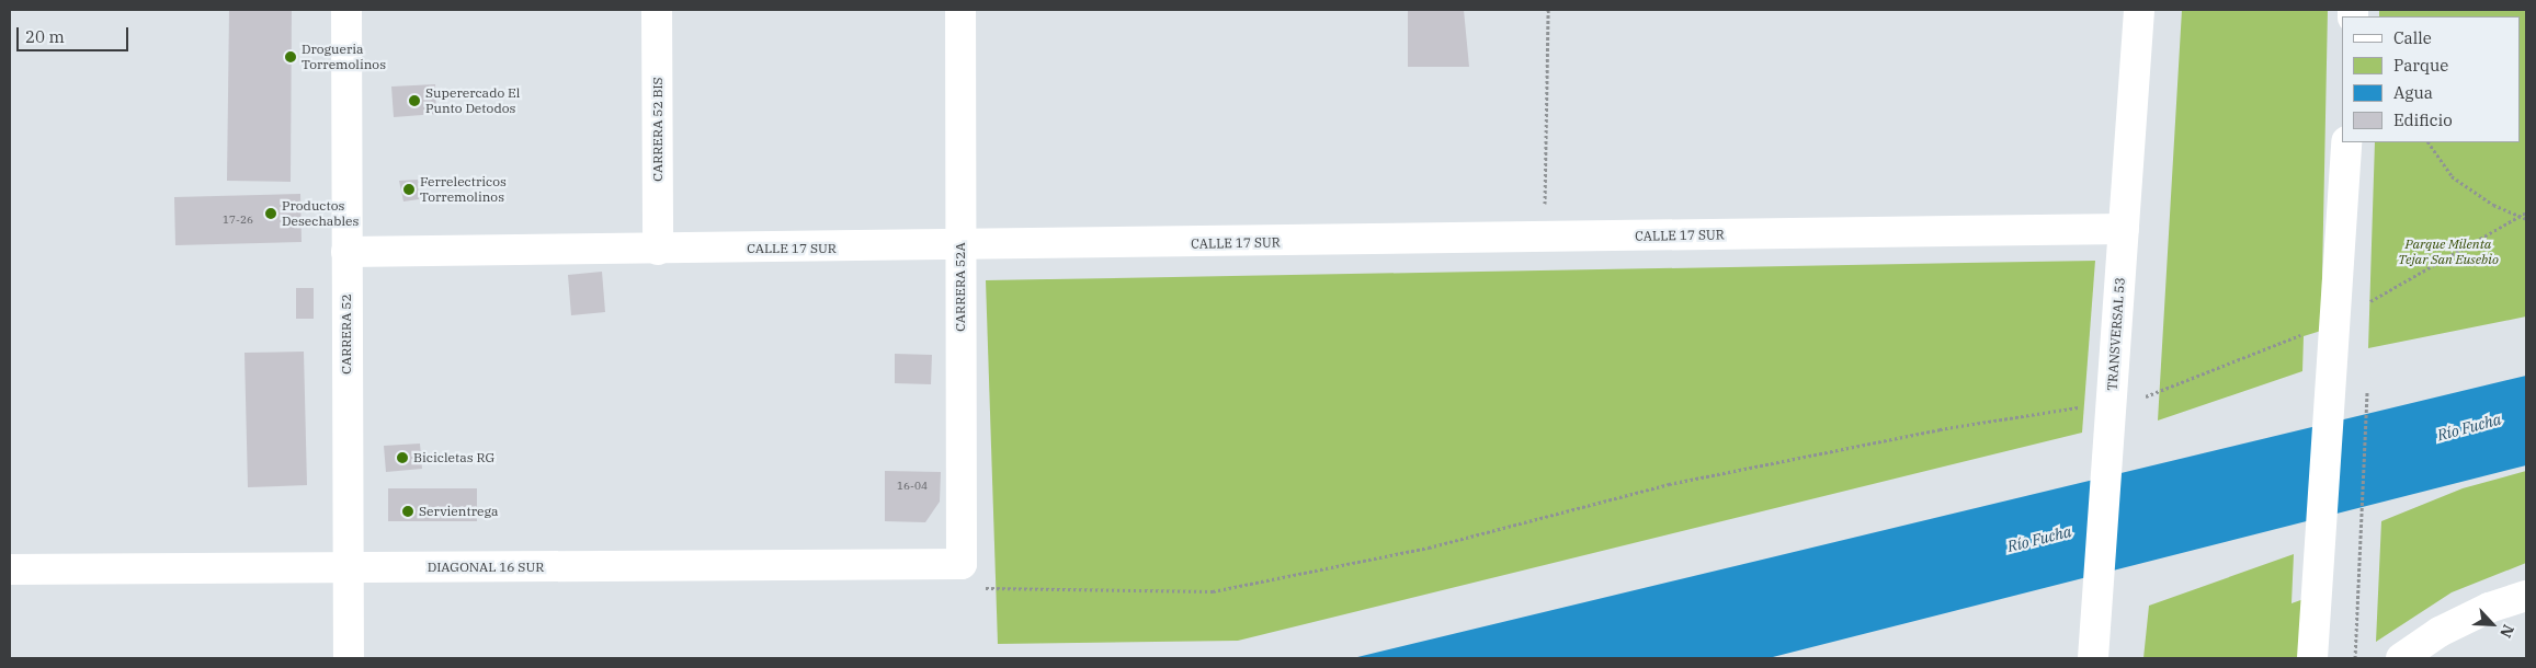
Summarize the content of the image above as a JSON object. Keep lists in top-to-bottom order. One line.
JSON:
{"streets":{"street":["CARRERA 52 BIS","CALLE 17 SUR","CARRERA 52A","CARRERA 52","TRANSVERSAL 53","DIAGONAL 16 SUR"]},"crossings":[["CARRERA 52 BIS","CALLE 17 SUR"],["CALLE 17 SUR","CARRERA 52A"],["CALLE 17 SUR","CARRERA 52"],["CALLE 17 SUR","TRANSVERSAL 53"],["CARRERA 52A","DIAGONAL 16 SUR"],["CARRERA 52","DIAGONAL 16 SUR"]],"water":["Río Fucha"],"parks":["Parque Milenta Tejar San Eusebio"],"places":["Drogueria Torremolinos","Superercado El Punto Detodos","Ferrelectricos Torremolinos","Productos Desechables","Bicicletas RG","Servientrega"],"house_numbers":["17-26","16-04"],"legend":["Calle","Parque","Agua","Edificio"],"scale_bar":"20 m","north":"bottom right"}
